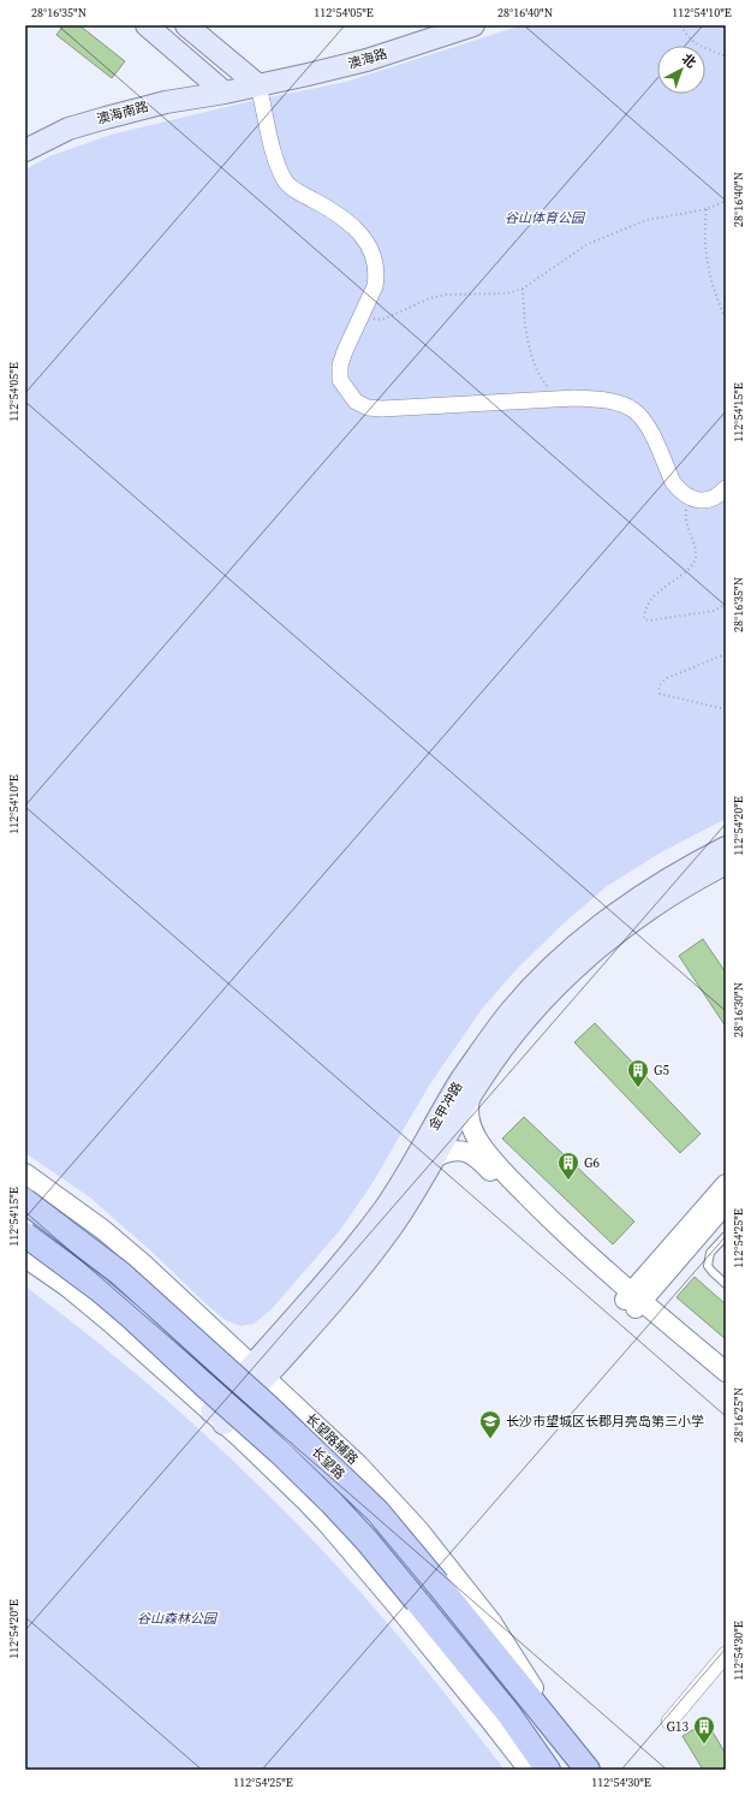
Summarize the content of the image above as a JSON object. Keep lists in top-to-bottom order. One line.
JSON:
{"streets":{"main road":["澳海路","澳海南路","金甲冲路","长望路"],"street":["长望路辅路"]},"crossings":[["澳海路","澳海南路"],["金甲冲路","长望路辅路"],["长望路辅路","长望路"]],"parks":["谷山体育公园","谷山森林公园"],"places":{"building":["G5","G6","G13"],"school or university":["长沙市望城区长郡月亮岛第三小学"]},"north":"top right","coordinates":["28°16'35\"N","112°54'05\"E","28°16'40\"N","112°54'10\"E","112°54'15\"E","112°54'20\"E","28°16'30\"N","112°54'25\"E","28°16'25\"N","112°54'30\"E"]}
